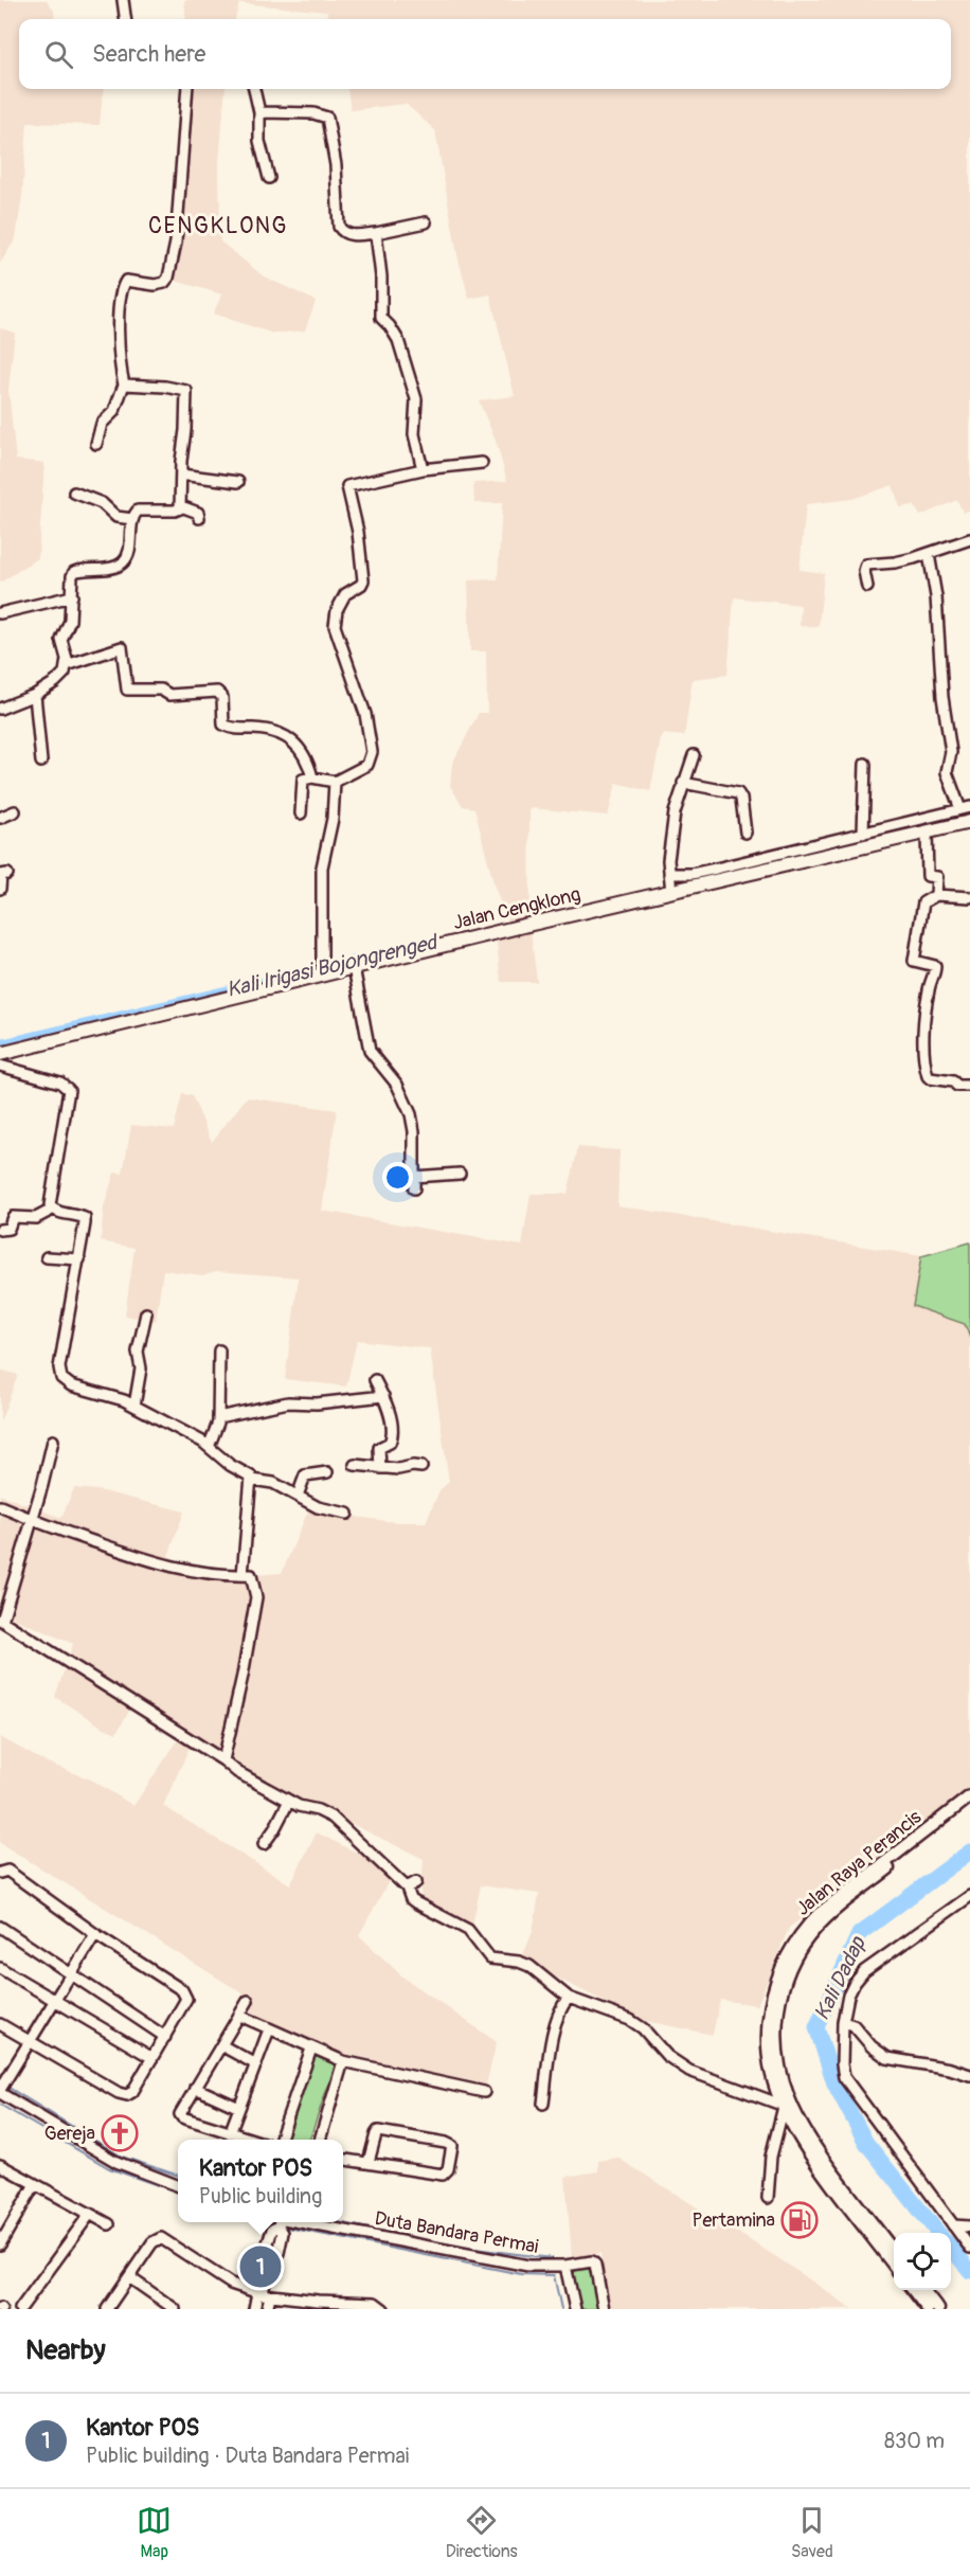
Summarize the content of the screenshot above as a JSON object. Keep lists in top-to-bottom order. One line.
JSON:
{"streets":{"main road":["Jalan Cengklong"],"street":["Jalan Raya Perancis","Duta Bandara Permai"]},"districts":["CENGKLONG"],"water":["Kali Irigasi Bojongrenged","Kali Dadap"],"places":{"church":["Gereja"],"fuel station":["Pertamina"]},"page":{"search":"Search here","popup":["Kantor POS","Public building"],"pins":"1","heading":"Nearby","list":[{"mark":"1","name":"Kantor POS","note":"Public building · Duta Bandara Permai","value":"830 m"}],"nav":["Map","Directions","Saved"]}}
